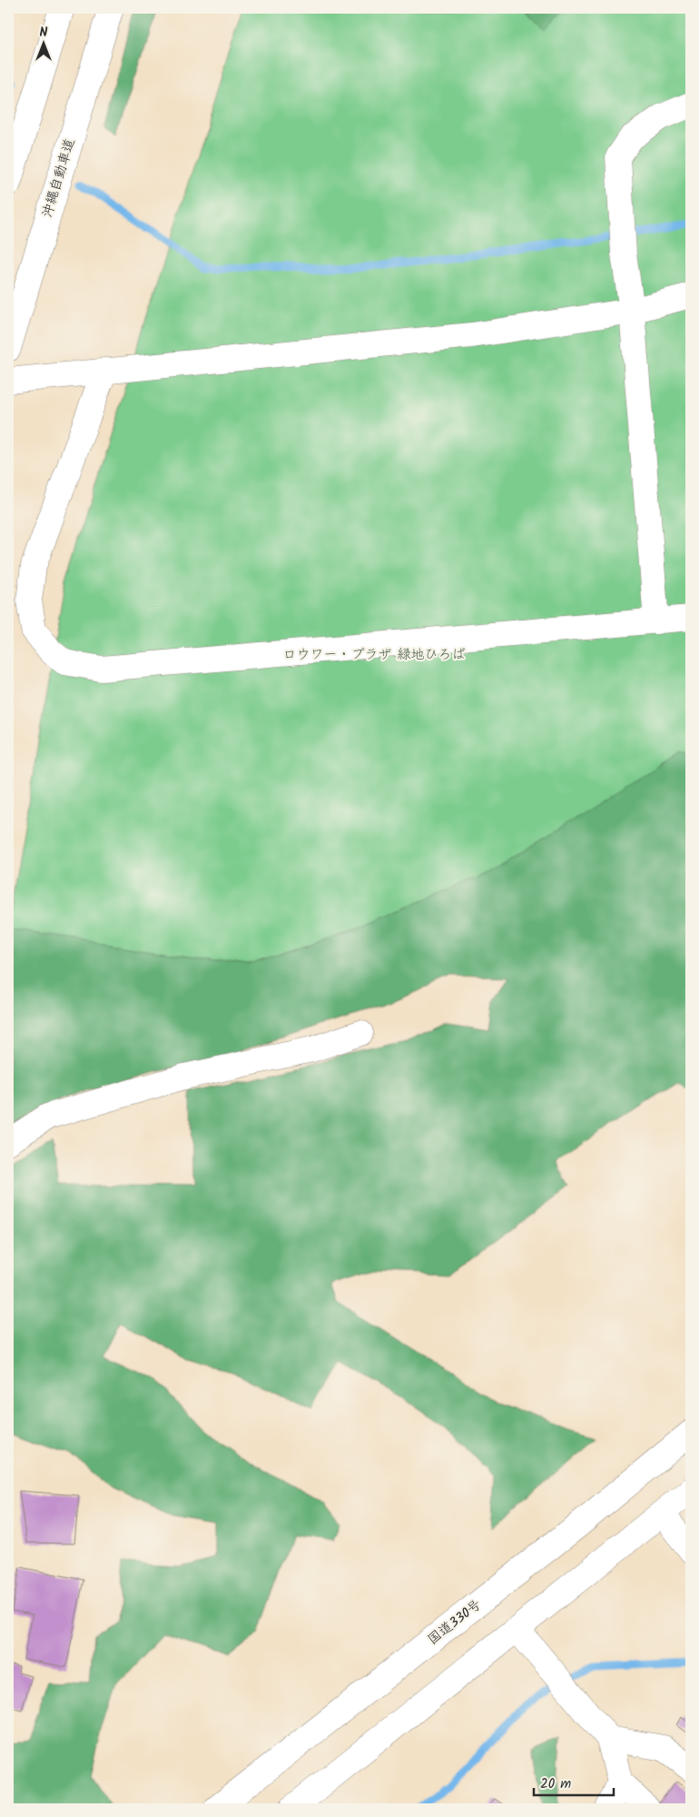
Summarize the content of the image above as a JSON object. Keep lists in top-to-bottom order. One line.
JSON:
{"streets":{"main road":["沖縄自動車道","国道330号"]},"parks":["ロウワー・プラザ 緑地ひろば"],"scale_bar":"20 m","north":"top"}
